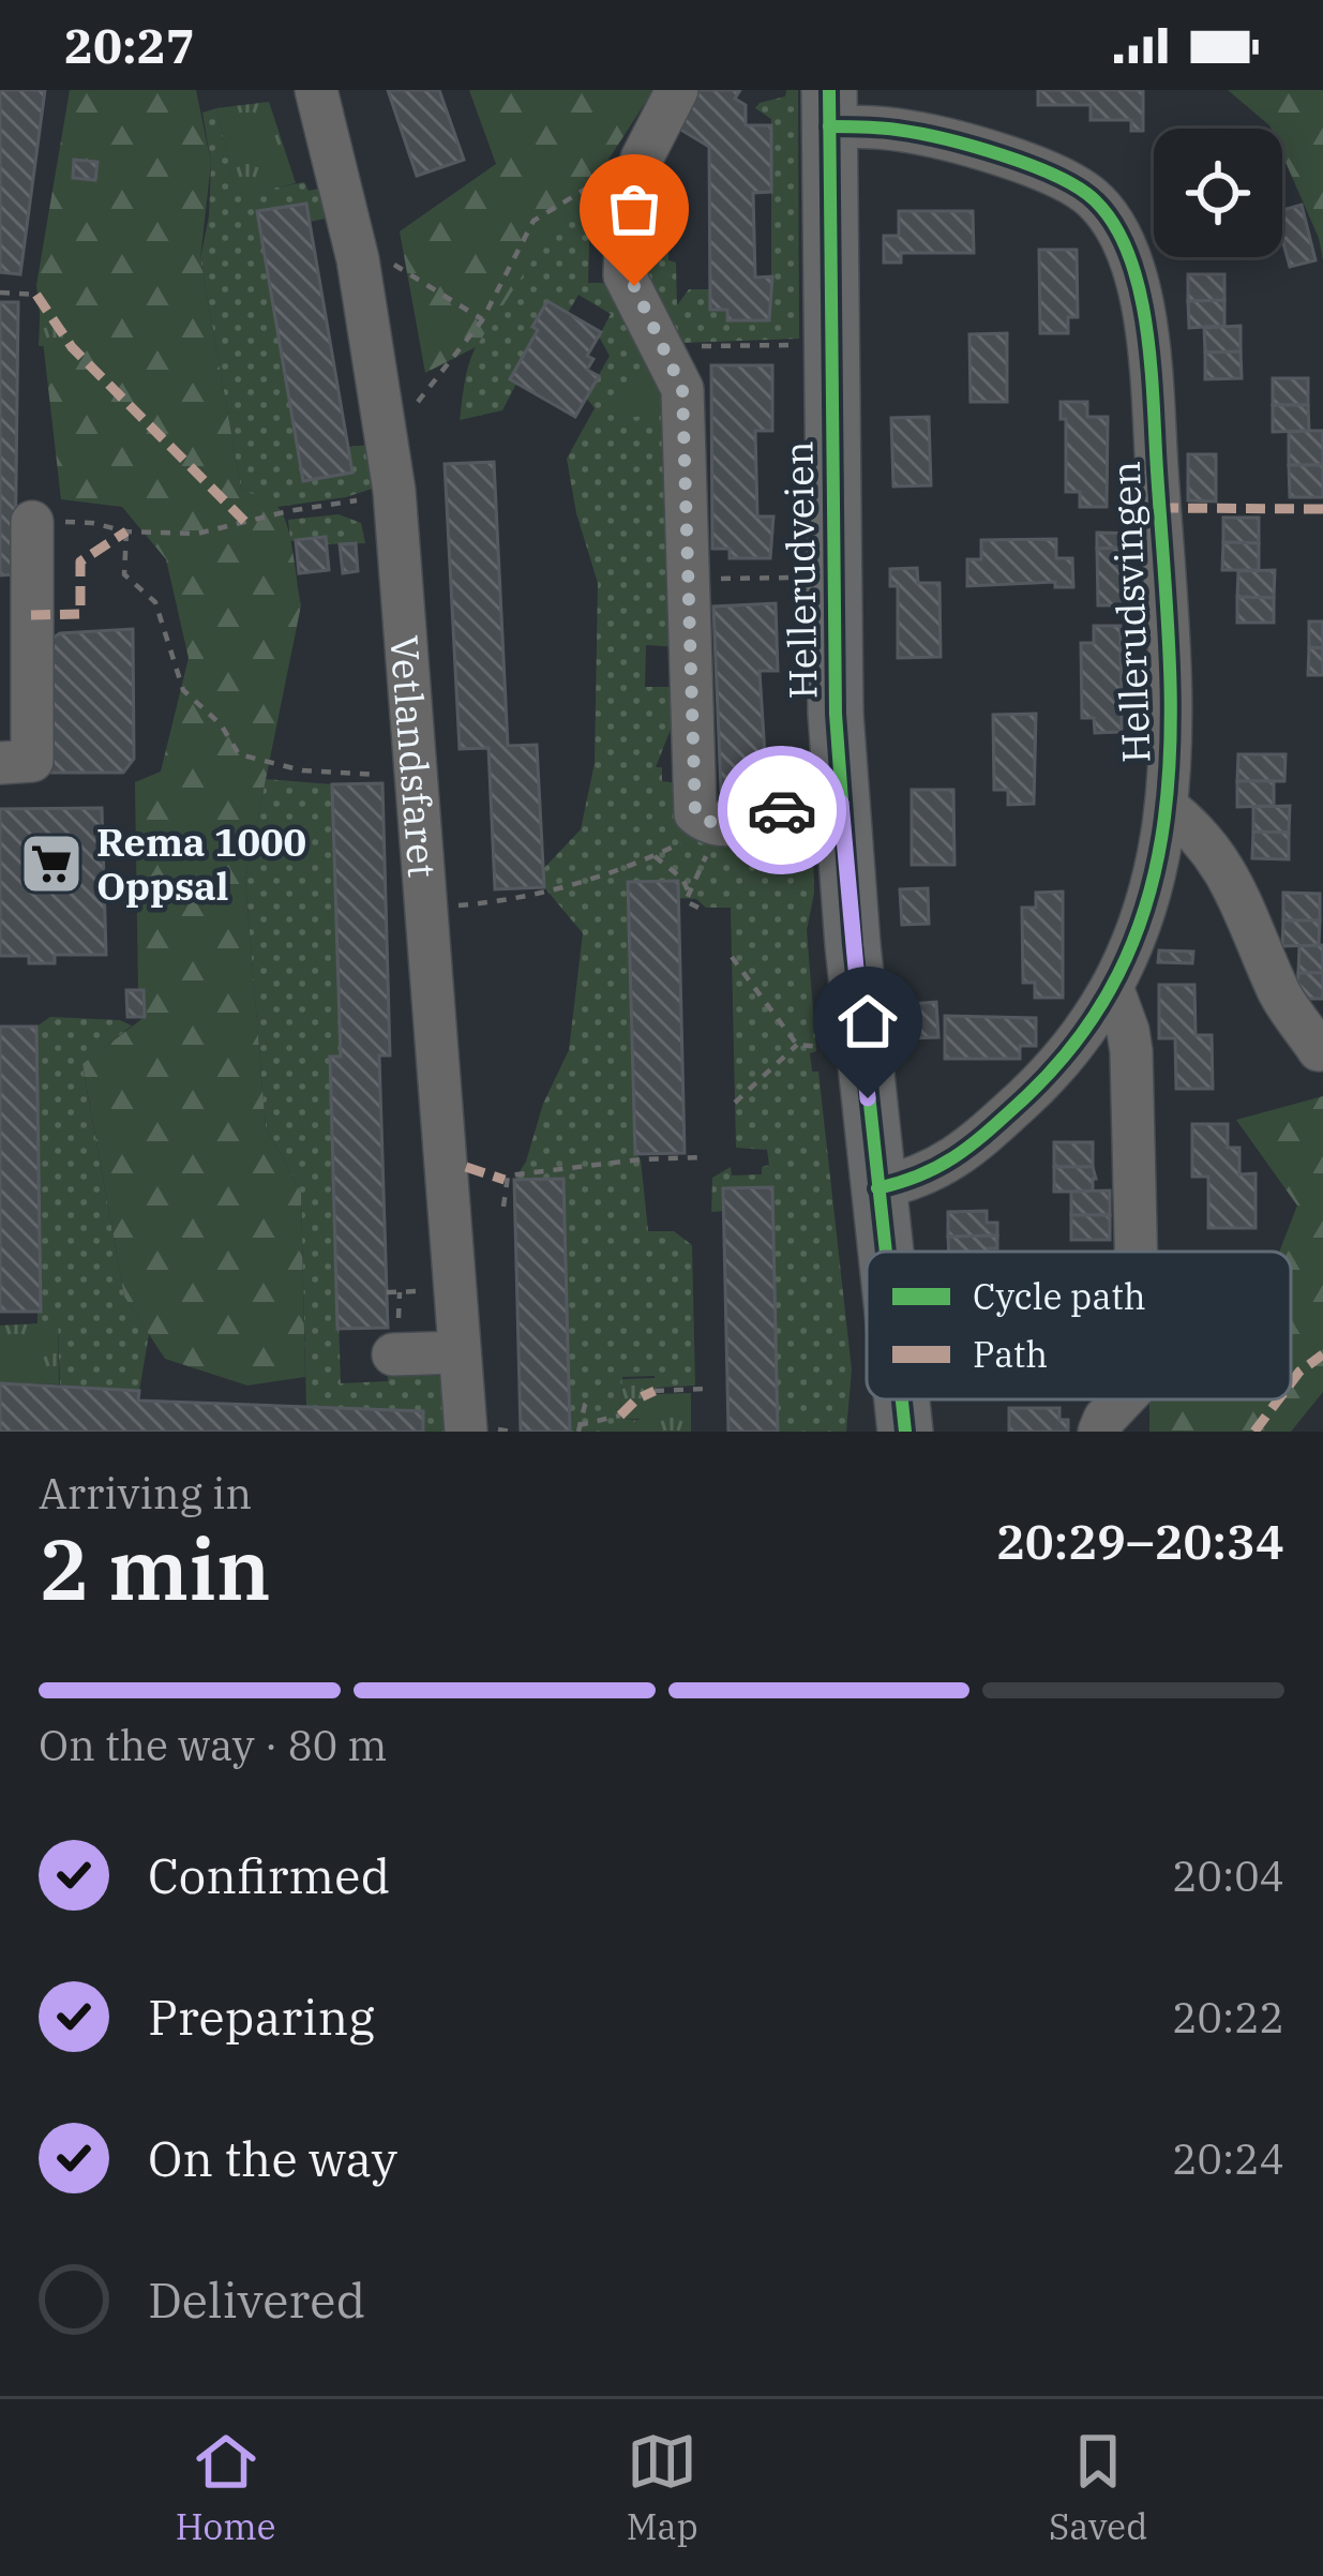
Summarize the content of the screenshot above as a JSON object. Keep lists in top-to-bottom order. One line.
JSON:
{"streets":{"main road":["Hellerudveien"],"street":["Hellerudsvingen","Vetlandsfaret"]},"crossings":[["Hellerudveien","Hellerudsvingen"]],"places":{"supermarket":["Rema 1000 Oppsal"]},"legend":["Cycle path","Path"],"page":{"status":"20:27","heading":["2 min","Arriving in","20:29–20:34"],"bar":"On the way · 80 m","list":[["Confirmed","20:04"],["Preparing","20:22"],["On the way","20:24"],"Delivered"],"tabs":["Home","Map","Saved"]}}
